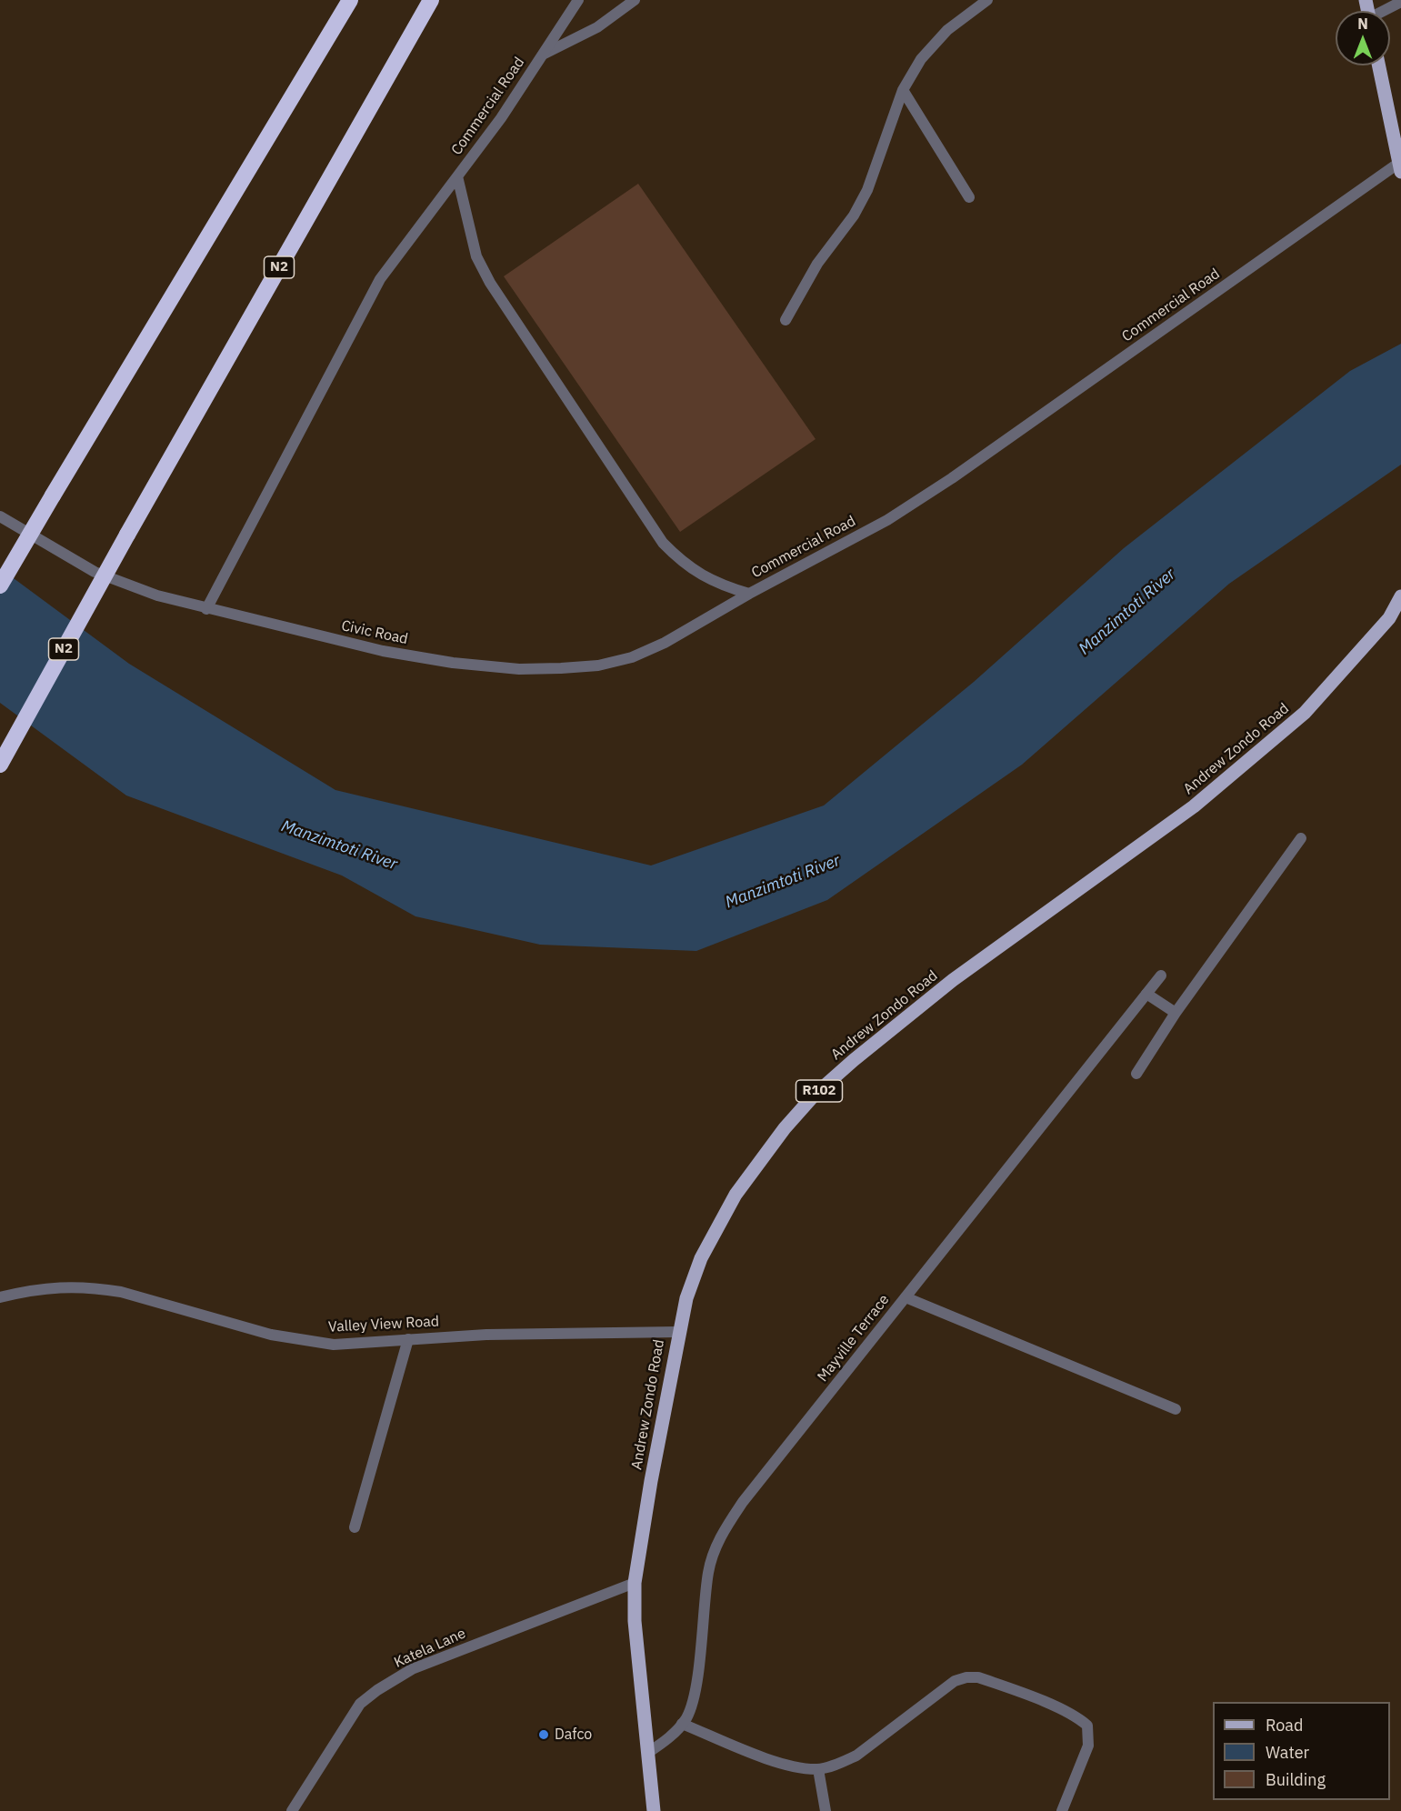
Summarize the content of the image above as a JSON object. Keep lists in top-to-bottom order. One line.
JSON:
{"streets":{"highway":["N2"],"main road":["Andrew Zondo Road","R102"],"street":["Commercial Road","Civic Road","Valley View Road","Mayville Terrace","Katela Lane"]},"crossings":[["Commercial Road","Civic Road"],["Andrew Zondo Road","Valley View Road"],["Andrew Zondo Road","Mayville Terrace"],["Andrew Zondo Road","Katela Lane"]],"water":["Manzimtoti River"],"places":["Dafco"],"legend":["Road","Water","Building"],"north":"top"}
